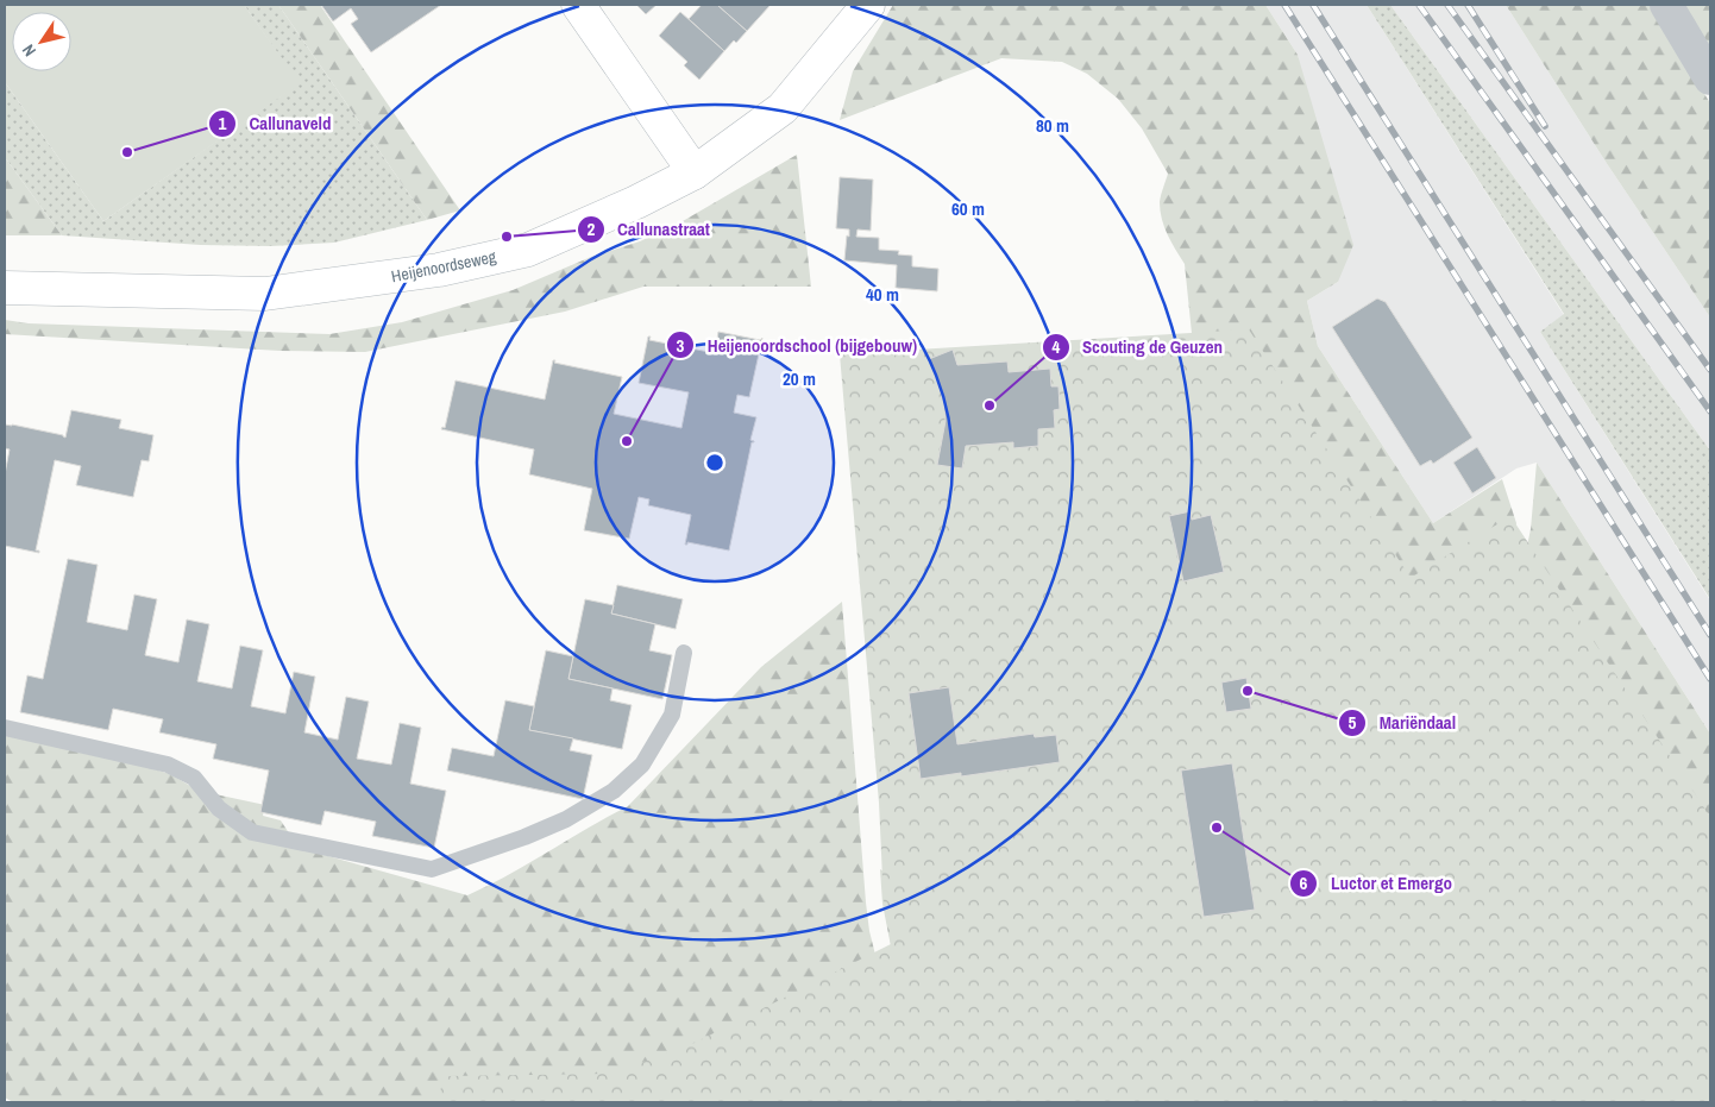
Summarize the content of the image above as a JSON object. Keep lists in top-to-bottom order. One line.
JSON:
{"streets":{"street":["Heijenoordseweg"]},"places":["Callunaveld","Callunastraat","Scouting de Geuzen","Heijenoordschool (bijgebouw)","Mariëndaal","Luctor et Emergo"],"north":"bottom left","rings":["80 m","60 m","40 m","20 m"]}
